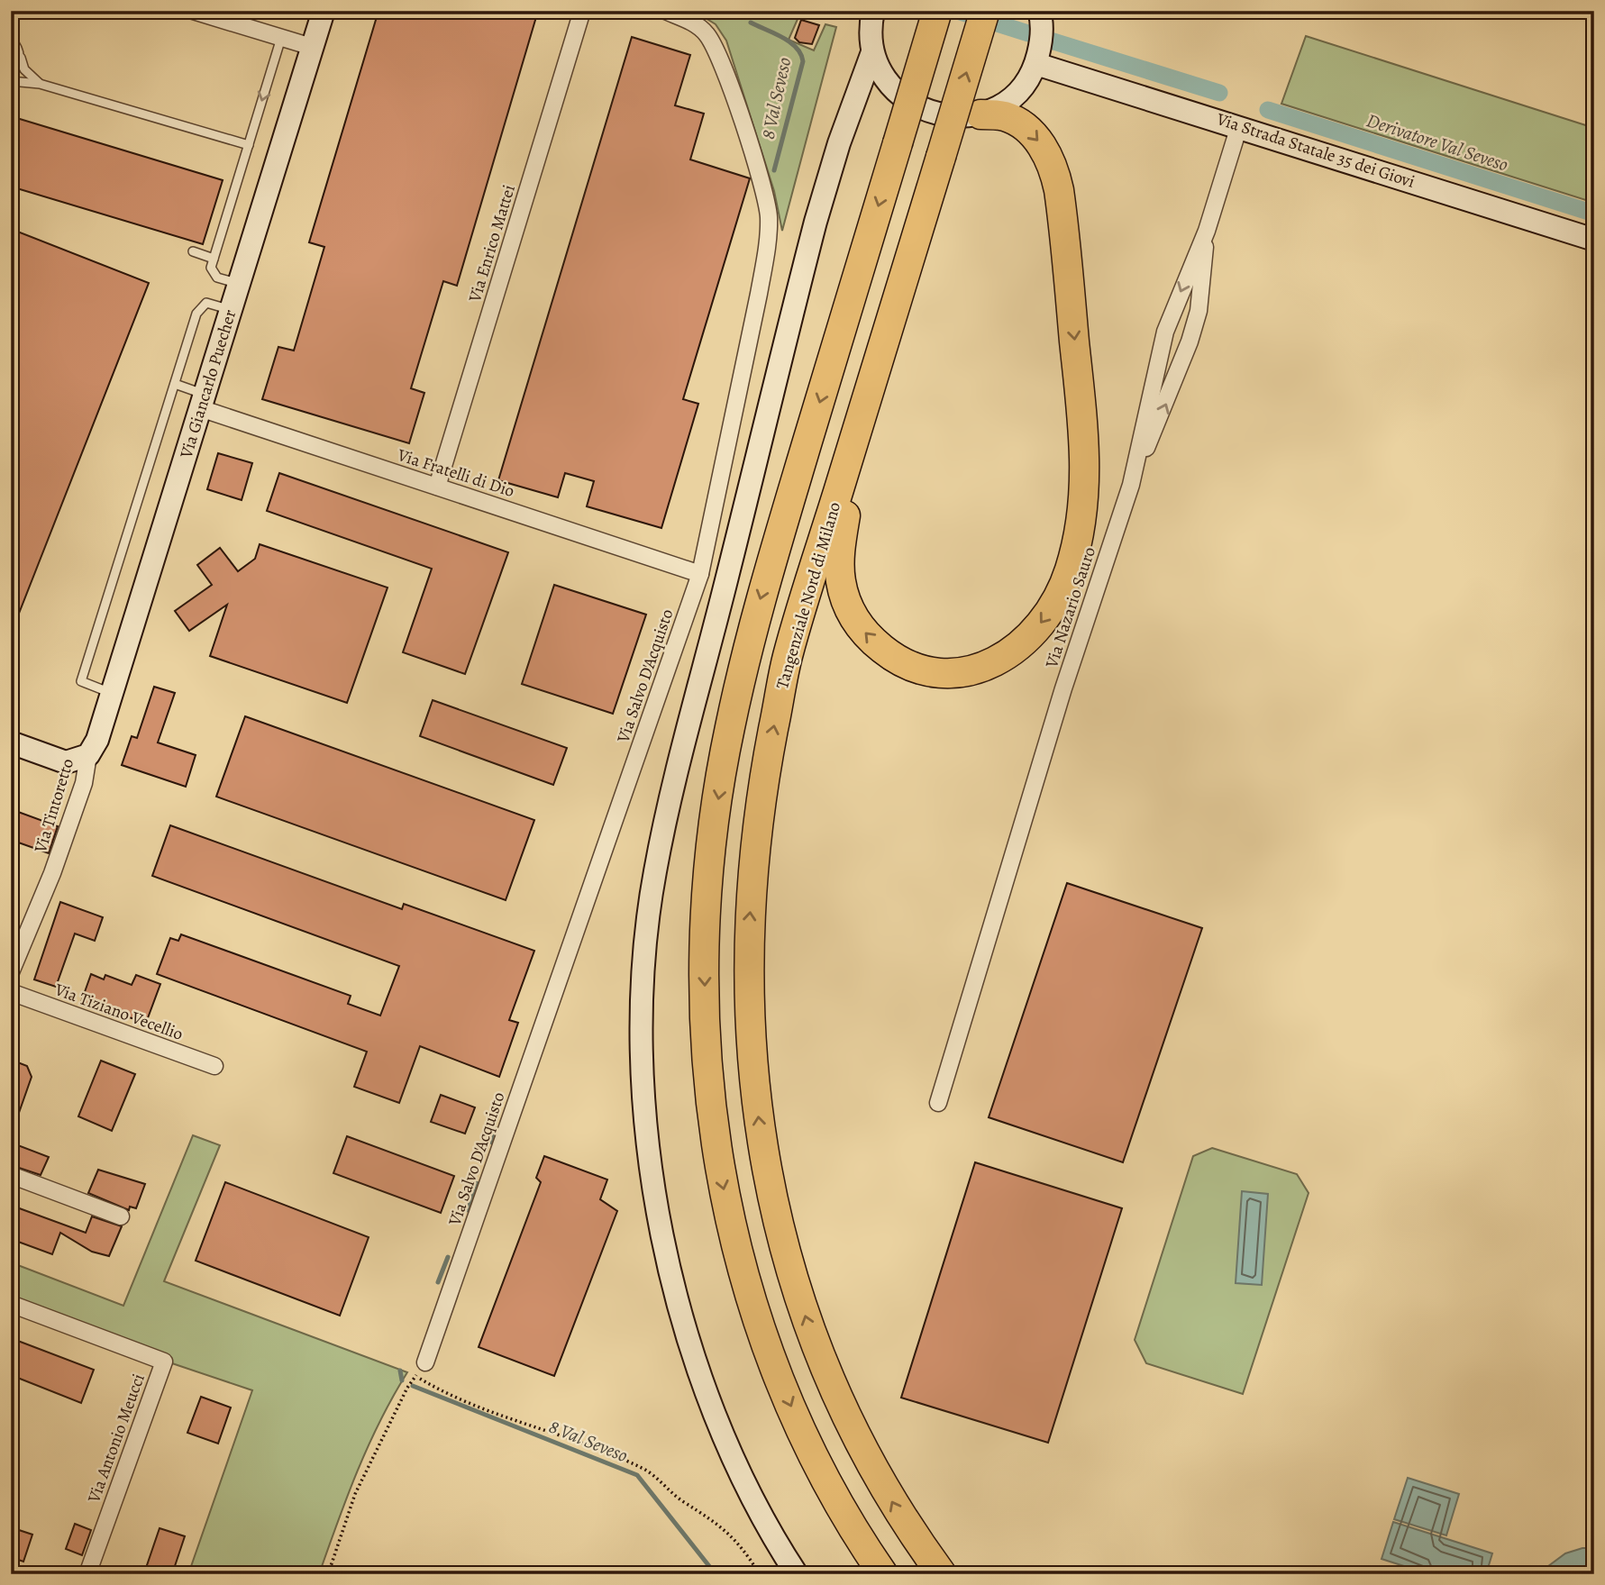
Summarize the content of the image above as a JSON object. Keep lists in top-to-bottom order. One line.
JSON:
{"streets":{"highway":["Tangenziale Nord di Milano"],"main road":["Via Strada Statale 35 dei Giovi","Via Giancarlo Puecher"],"street":["Via Enrico Mattei","Via Fratelli di Dio","Via Nazario Sauro","Via Salvo D'Acquisto","Via Tintoretto","Via Tiziano Vecellio","Via Antonio Meucci"]},"crossings":[["Via Strada Statale 35 dei Giovi","Via Nazario Sauro"],["Via Enrico Mattei","Via Fratelli di Dio"],["Via Giancarlo Puecher","Via Fratelli di Dio"],["Via Giancarlo Puecher","Via Tintoretto"],["Via Fratelli di Dio","Via Salvo D'Acquisto"]],"water":["8 Val Seveso","Derivatore Val Seveso"]}
